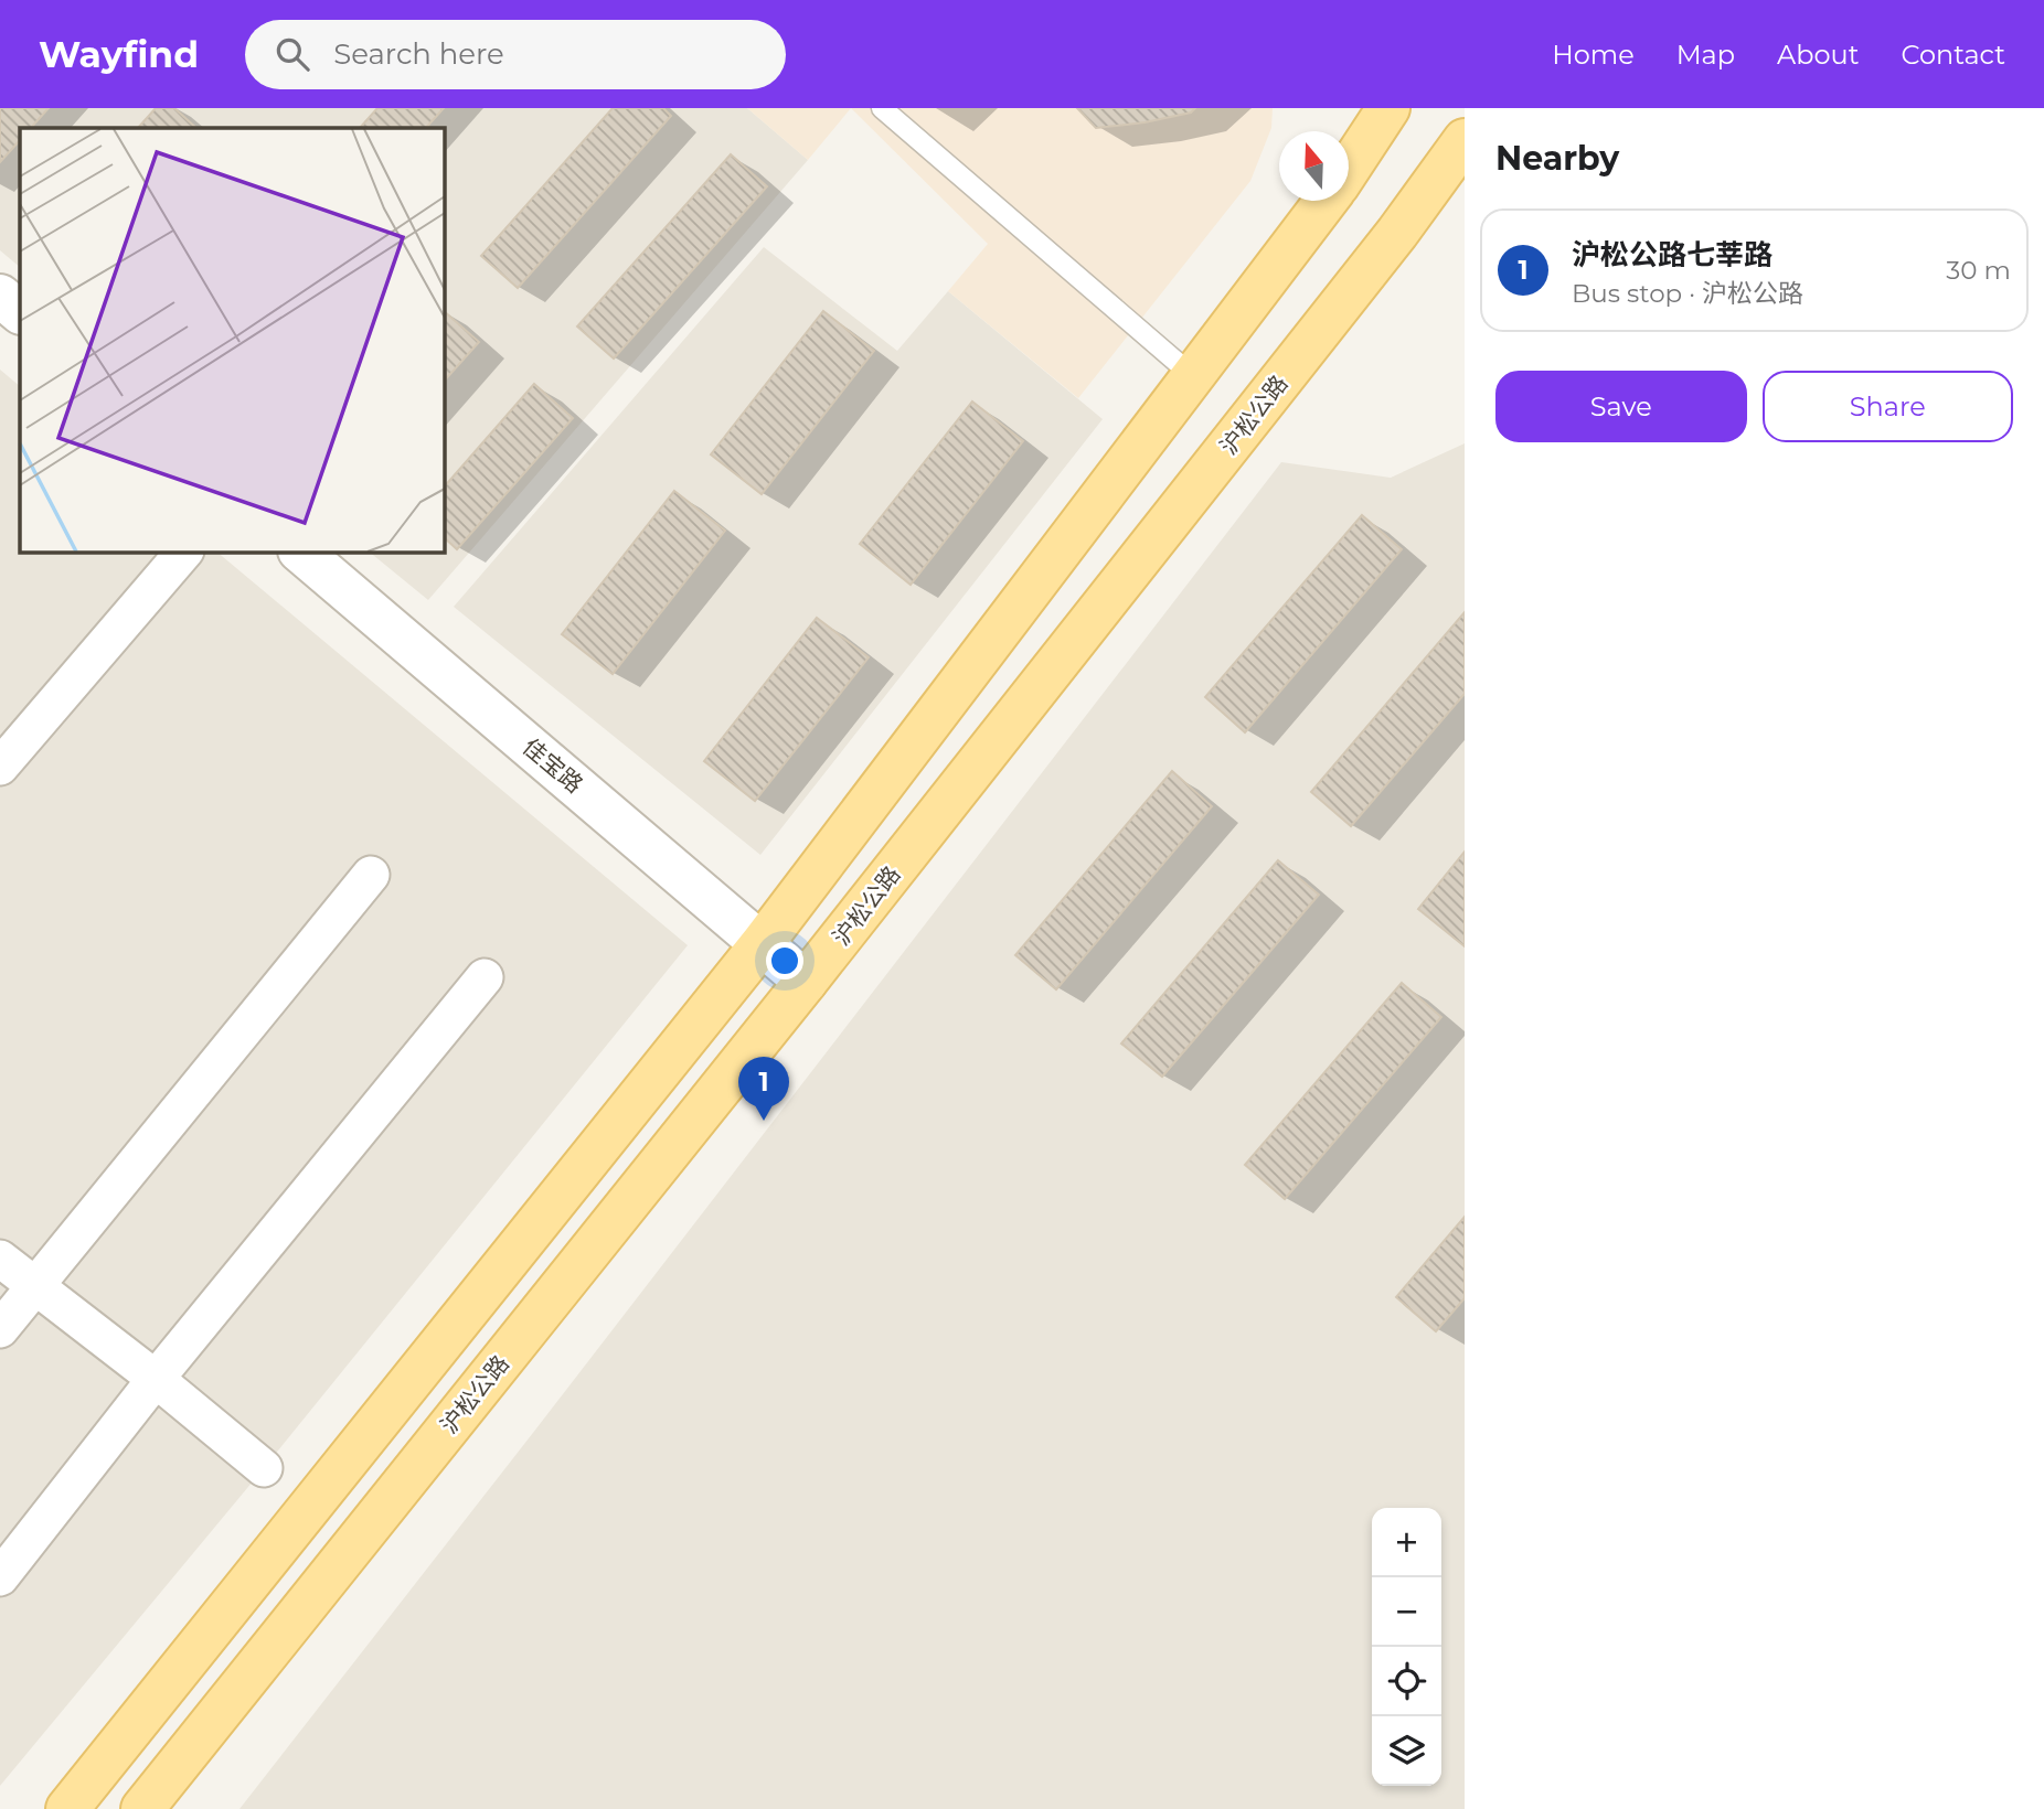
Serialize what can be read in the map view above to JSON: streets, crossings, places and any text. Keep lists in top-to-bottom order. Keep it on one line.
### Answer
{"streets":{"main road":["沪松公路"],"street":["佳宝路"]},"crossings":[["沪松公路","佳宝路"]],"north":"top","page":{"header":"Wayfind","search":"Search here","nav":["Home","Map","About","Contact"],"heading":"Nearby","list":[{"mark":"1","name":"沪松公路七莘路","note":"Bus stop · 沪松公路","value":"30 m"}],"buttons":["Save","Share"],"pins":"1","map_buttons":["+","−"]}}
